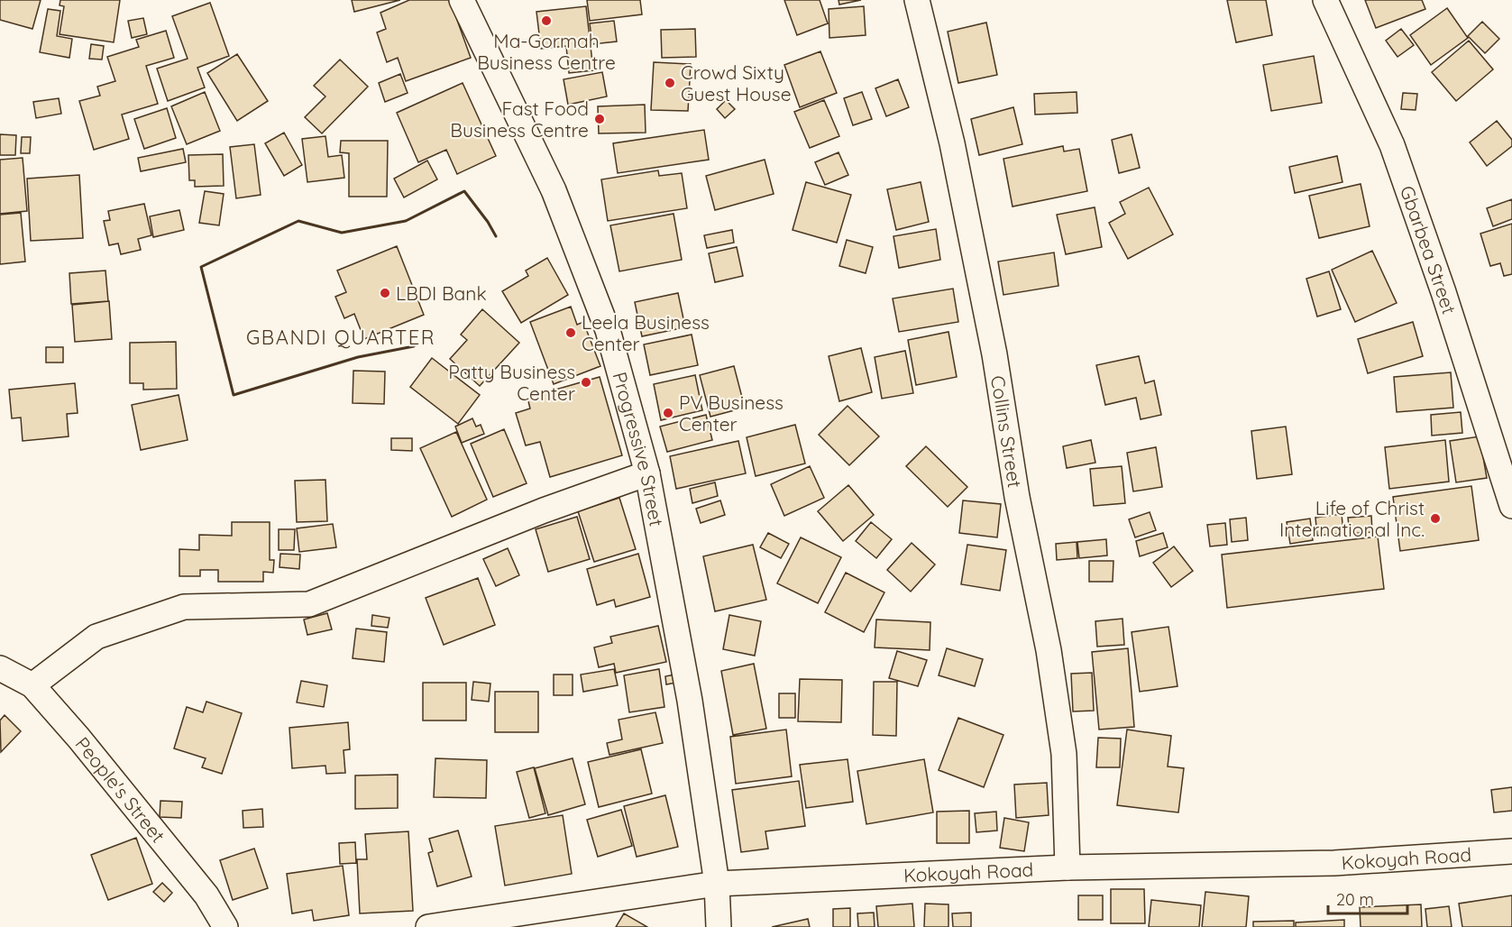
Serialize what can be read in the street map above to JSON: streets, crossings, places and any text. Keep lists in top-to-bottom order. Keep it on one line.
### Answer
{"streets":{"street":["Gbarbea Street","Collins Street","Progressive Street","People's Street","Kokoyah Road"]},"crossings":[["Collins Street","Kokoyah Road"],["Progressive Street","Kokoyah Road"]],"districts":["GBANDI QUARTER"],"places":["Ma-Gormah Business Centre","Crowd Sixty Guest House","Fast Food Business Centre","LBDI Bank","Leela Business Center","Patty Business Center","PV Business Center","Life of Christ International Inc."],"scale_bar":"20 m"}
